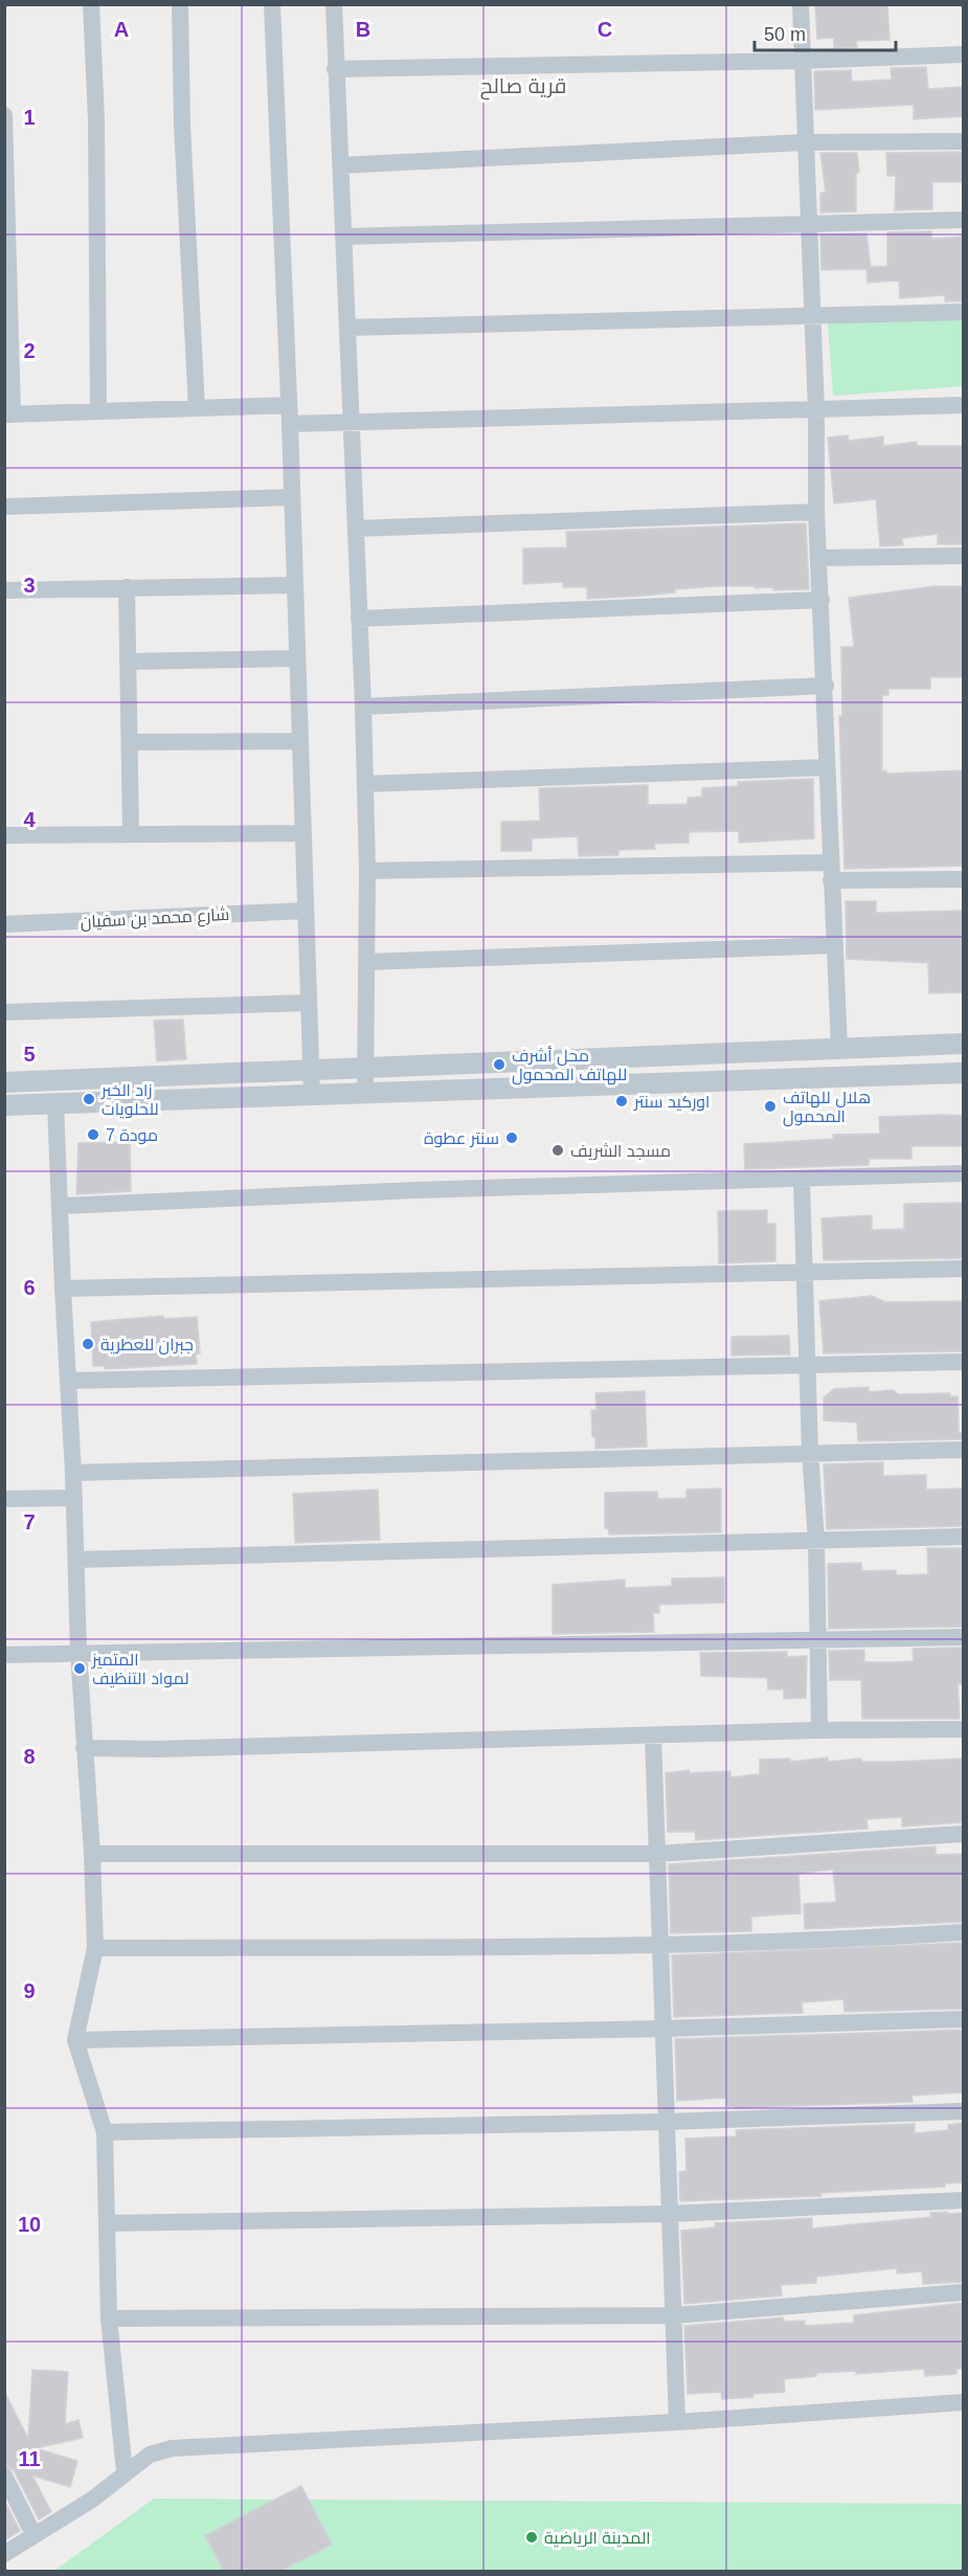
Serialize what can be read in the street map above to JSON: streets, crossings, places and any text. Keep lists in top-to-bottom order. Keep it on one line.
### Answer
{"streets":{"street":["شارع محمد بن سفيان"]},"districts":["قرية صالح"],"places":["محل أشرف للهاتف المحمول","زاد الخير للحلويات","اوركيد سنتر","هلال للهاتف المحمول","مودة 7","سنتر عطوة","مسجد الشريف","جبران للعطرية","المتميز لمواد التنظيف","المدينة الرياضية"],"scale_bar":"50 m","grid":{"columns":["A","B","C"],"rows":["1","2","3","4","5","6","7","8","9","10","11"]}}
